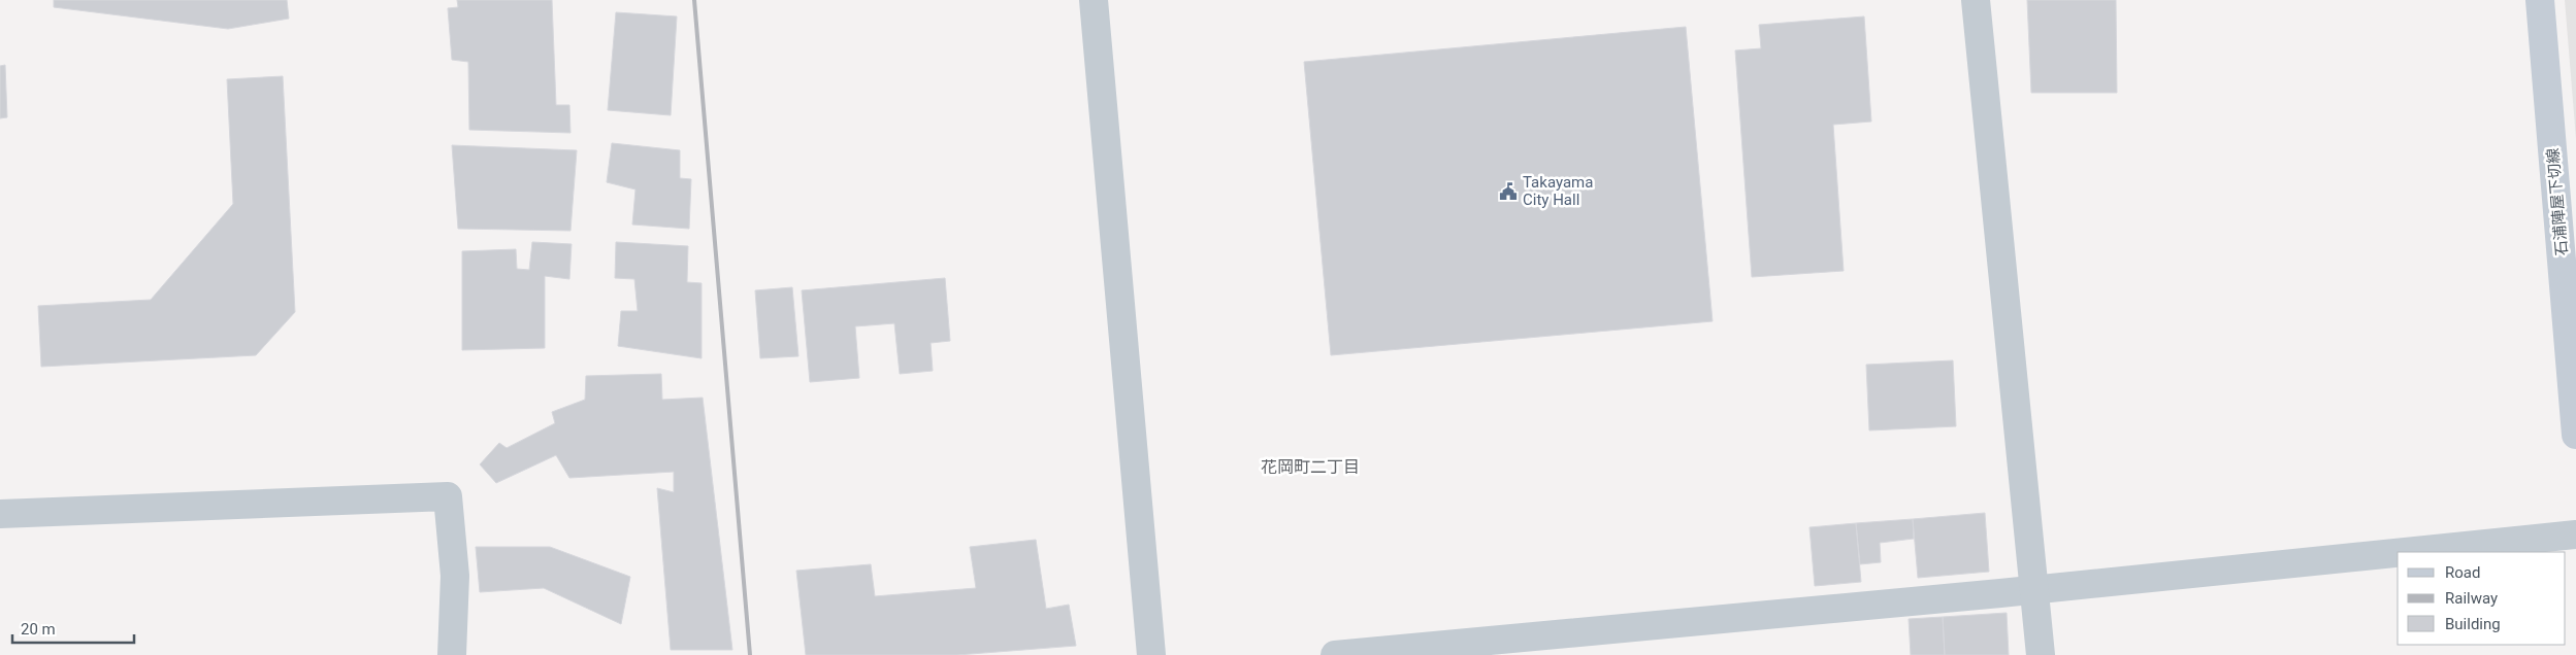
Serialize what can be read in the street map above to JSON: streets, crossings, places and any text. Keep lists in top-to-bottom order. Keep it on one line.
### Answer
{"streets":{"main road":["石浦陣屋下切線"]},"districts":["花岡町二丁目"],"places":{"public building":["Takayama City Hall"]},"legend":["Road","Railway","Building"],"scale_bar":"20 m"}
